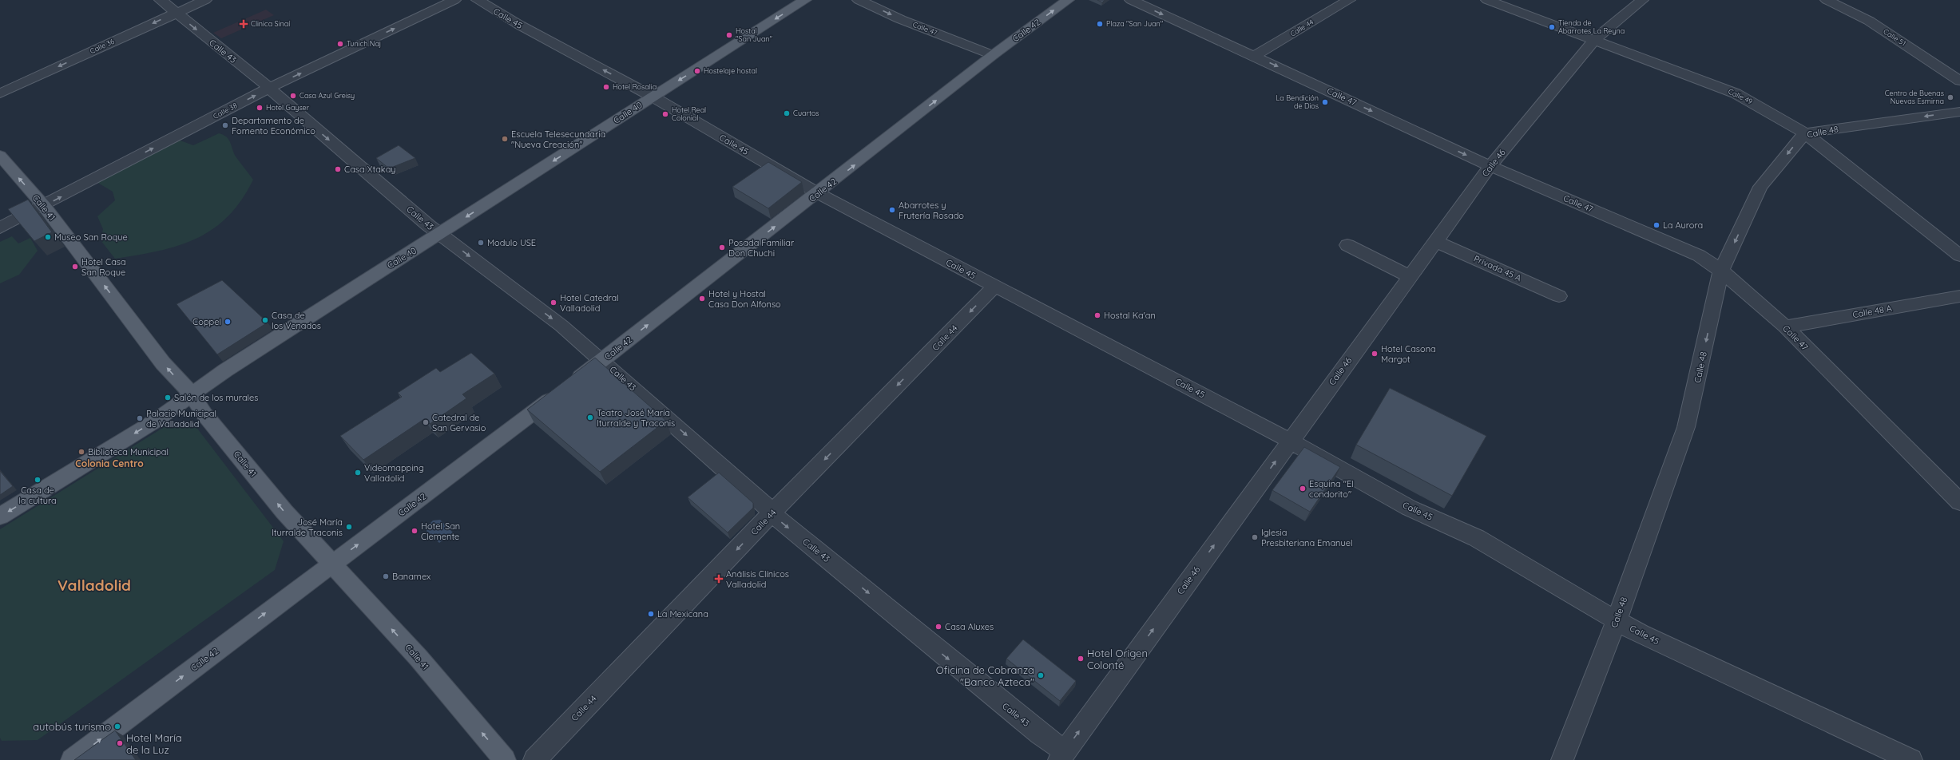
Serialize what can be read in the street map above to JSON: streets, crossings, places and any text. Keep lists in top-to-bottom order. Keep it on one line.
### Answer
{"streets":{"main road":["Calle 42","Calle 40","Calle 41"],"street":["Calle 45","Calle 44","Calle 47","Calle 51","Calle 36","Calle 43","Calle 49","Calle 38","Calle 48","Calle 46","Privada 45 A","Calle 48 A"]},"crossings":[["Calle 45","Calle 44"],["Calle 45","Calle 42"],["Calle 45","Calle 40"],["Calle 45","Calle 48"],["Calle 45","Calle 46"],["Calle 44","Calle 47"],["Calle 44","Calle 43"],["Calle 47","Calle 42"],["Calle 47","Calle 48"],["Calle 47","Calle 46"],["Calle 47","Calle 48 A"],["Calle 42","Calle 43"],["Calle 42","Calle 41"],["Calle 36","Calle 43"],["Calle 43","Calle 38"],["Calle 43","Calle 40"],["Calle 43","Calle 46"],["Calle 49","Calle 48"],["Calle 49","Calle 46"],["Calle 38","Calle 41"],["Calle 40","Calle 41"],["Calle 46","Privada 45 A"]],"one_way":["Calle 44","Calle 47","Calle 42","Calle 36","Calle 43","Calle 38","Calle 40","Calle 48","Calle 46","Calle 41"],"districts":["Colonia Centro","Valladolid"],"places":{"health":["Clinica Sinaí","Análisis Clínicos Valladolid"],"other":["Plaza \"San Juan\"","Tienda de Abarrotes La Reyna","Hostal \"San Juan\"","Tunich Naj","Hostelaje hostal","Hotel Rosalia","Casa Azul Greisy","Centro de Buenas Nuevas Esmirna","La Bendición de Dios","Hotel Gayser","Cuartos","Hotel Real Colonial","Departamento de Fomento Económico","Escuela Telesecundaria \"Nueva Creación\"","Casa Xtakay","Abarrotes y Frutería Rosado","La Aurora","Museo San Roque","Modulo USE","Posada Familiar Don Chuchi","Hotel Casa San Roque","Hotel y Hostal Casa Don Alfonso","Hotel Catedral Valladolid","Hostal Ka'an","Casa de los Venados","Coppel","Hotel Casona Margot","Salón de los murales","Teatro José María Iturralde y Traconis","Palacio Municipal de Valladolid","Catedral de San Gervasio","Biblioteca Municipal","Videomapping Valladolid","Casa de la cultura","Esquina \"El condorito\"","José María Iturralde Traconis","Hotel San Clemente","Iglesia Presbiteriana Emanuel","Banamex","La Mexicana","Casa Aluxes","Hotel Origen Colonté","Oficina de Cobranza \"Banco Azteca\"","autobús turismo","Hotel María de la Luz"]}}
